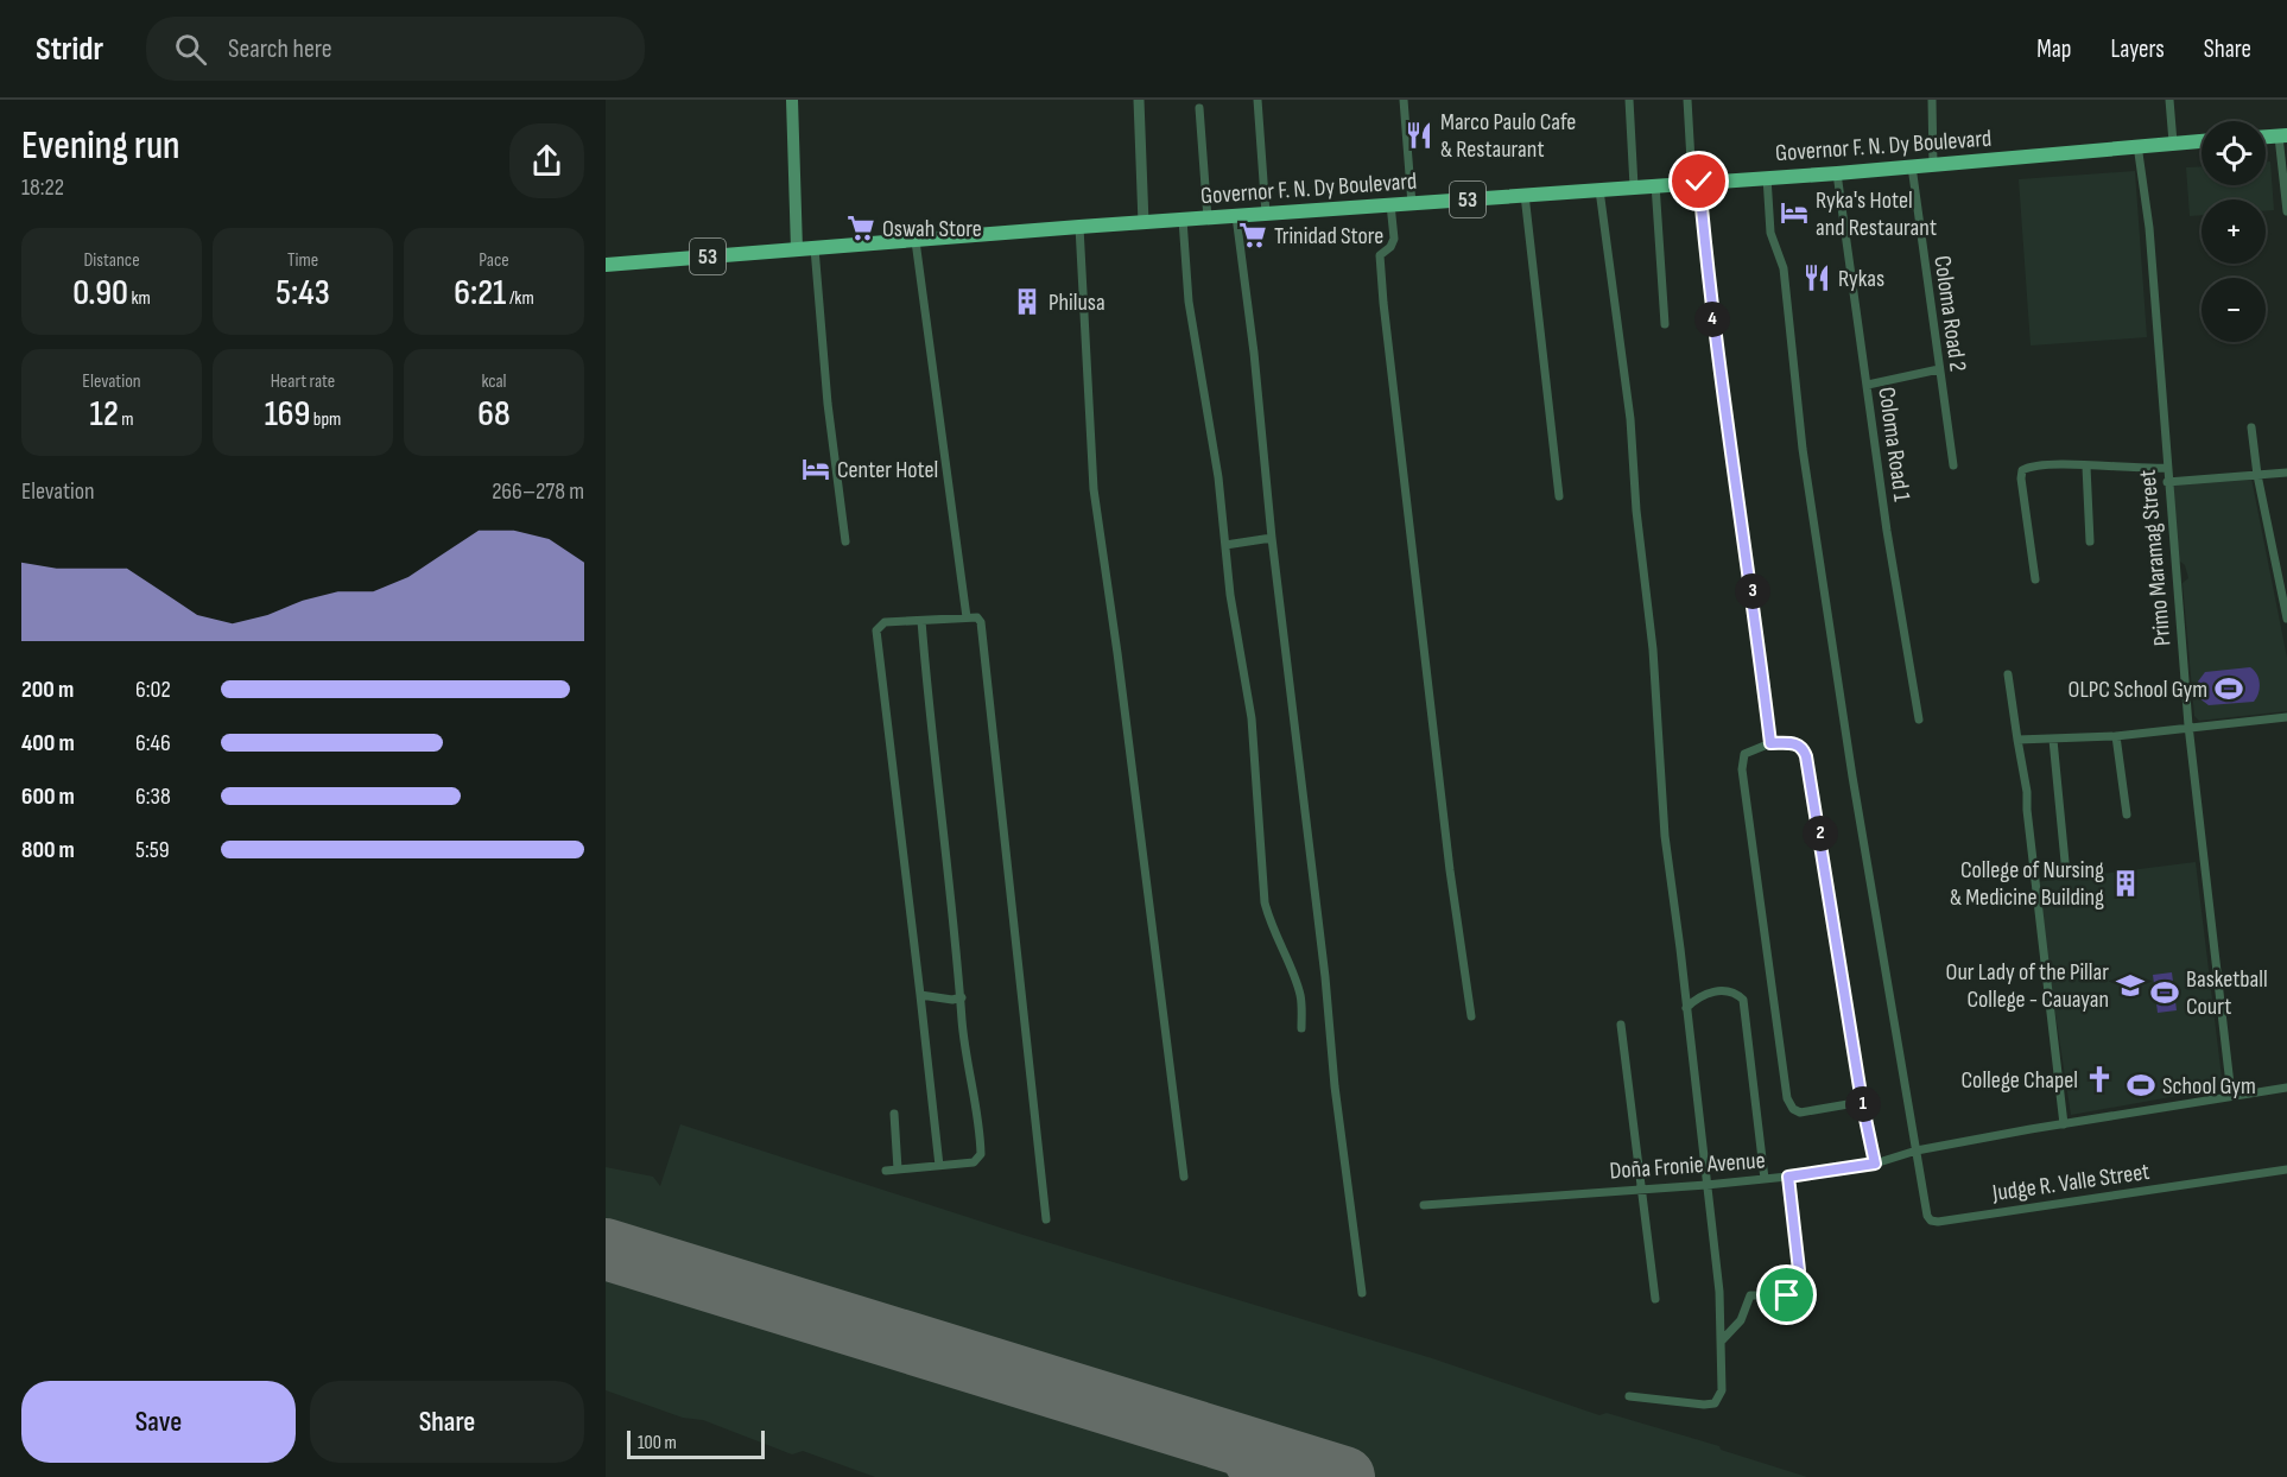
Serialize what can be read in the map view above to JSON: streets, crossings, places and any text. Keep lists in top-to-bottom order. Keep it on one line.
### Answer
{"streets":{"highway":["Governor F. N. Dy Boulevard","53"],"street":["Coloma Road 2","Coloma Road 1","Primo Maramag Street","Doña Fronie Avenue","Judge R. Valle Street"]},"crossings":[["Governor F. N. Dy Boulevard","Coloma Road 2"],["Governor F. N. Dy Boulevard","Coloma Road 1"],["Governor F. N. Dy Boulevard","Primo Maramag Street"],["Primo Maramag Street","Doña Fronie Avenue"],["Doña Fronie Avenue","Judge R. Valle Street"]],"places":{"restaurant":["Marco Paulo Cafe & Restaurant","Rykas"],"hotel":["Ryka's Hotel and Restaurant","Center Hotel"],"supermarket":["Oswah Store","Trinidad Store"],"building":["Philusa","College of Nursing & Medicine Building"],"sports":["OLPC School Gym","Basketball Court","School Gym"],"school or university":["Our Lady of the Pillar College - Cauayan"],"church":["College Chapel"]},"scale_bar":"100 m","page":{"header":"Stridr","search":"Search here","nav":["Map","Layers","Share"],"heading":["Evening run","18:22"],"map_buttons":["+","−"],"stats":[["Distance","0.90 km"],["Time","5:43"],["Pace","6:21 /km"],["Elevation","12 m"],["Heart rate","169 bpm"],["kcal","68"]],"pins":["4","3","2","1"],"chart":["Elevation","266–278 m"],"list":[{"name":"200 m","note":"6:02"},{"name":"400 m","note":"6:46"},{"name":"600 m","note":"6:38"},{"name":"800 m","note":"5:59"}],"buttons":["Save","Share"],"scale":"100 m"}}
